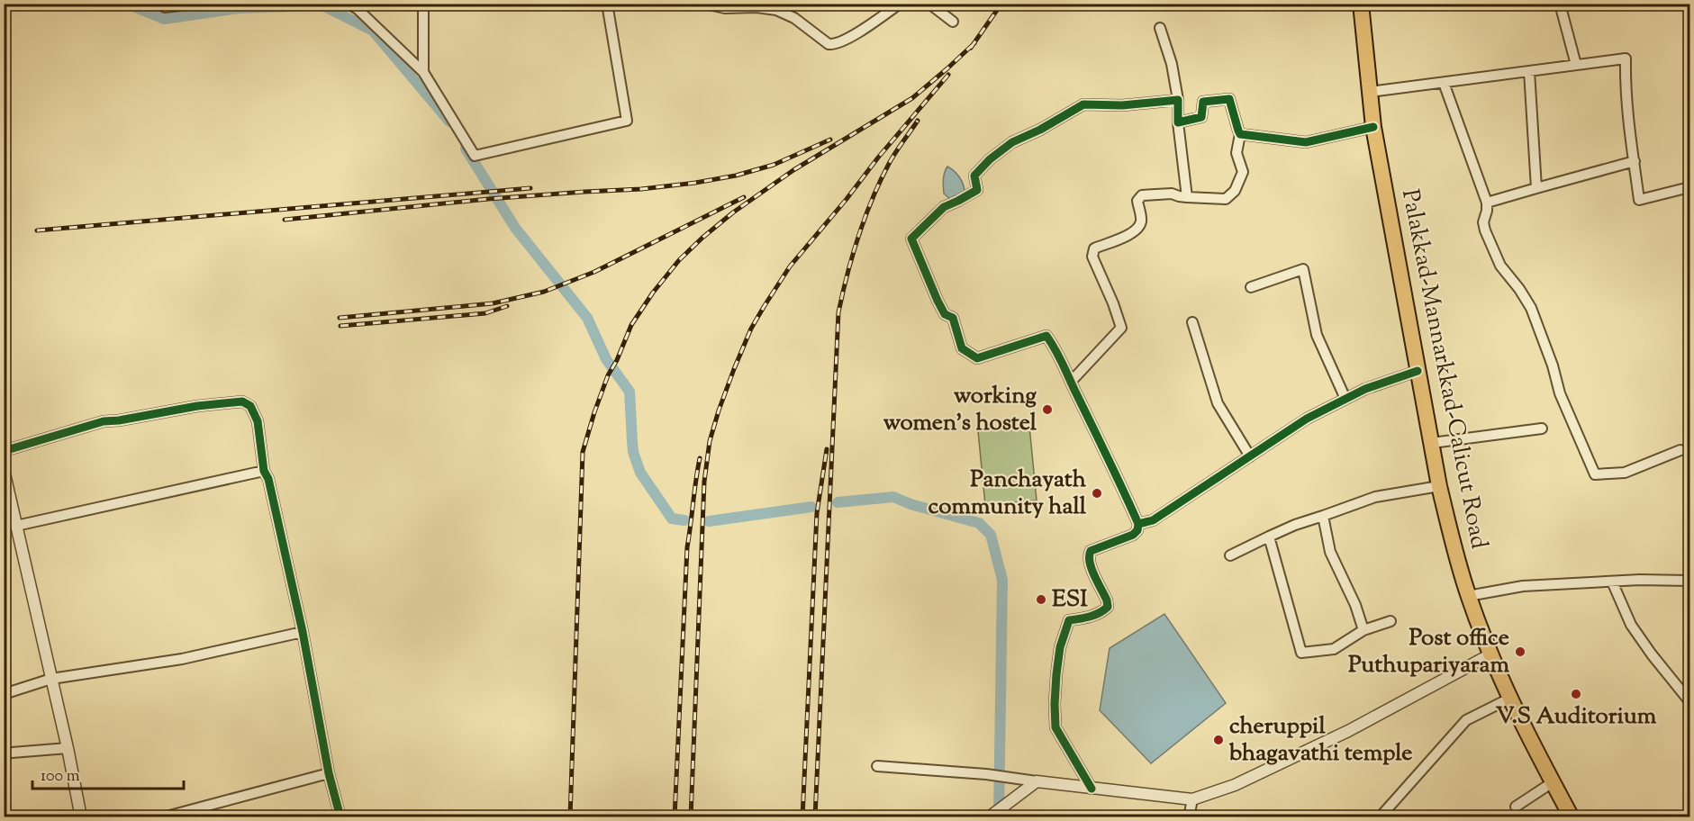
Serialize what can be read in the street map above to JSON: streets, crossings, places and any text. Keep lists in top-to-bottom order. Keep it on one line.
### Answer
{"streets":{"highway":["Palakkad-Mannarkkad-Calicut Road"]},"places":["working women's hostel","Panchayath community hall","ESI","Post office Puthupariyaram","V.S Auditorium","cheruppil bhagavathi temple"],"scale_bar":"100 m"}
